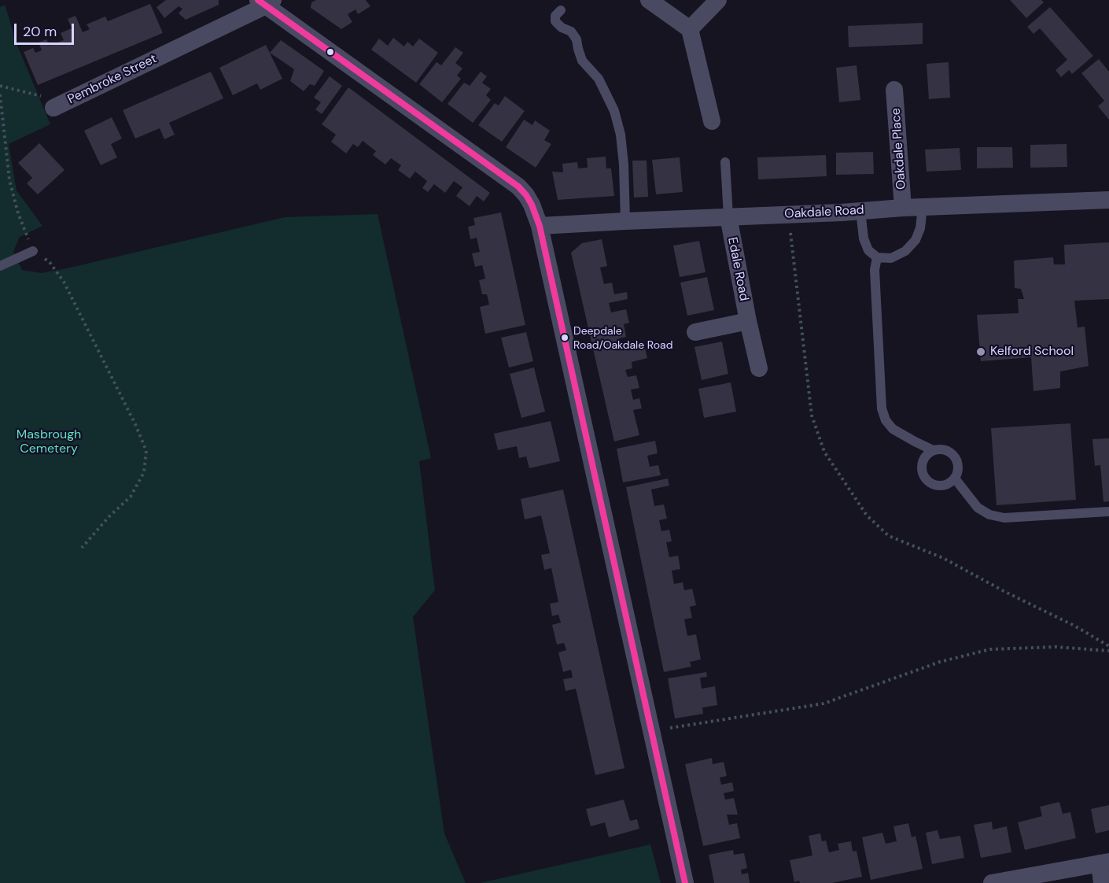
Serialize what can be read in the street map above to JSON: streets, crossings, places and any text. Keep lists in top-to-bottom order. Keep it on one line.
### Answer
{"streets":{"street":["Pembroke Street","Oakdale Place","Oakdale Road","Edale Road"]},"crossings":[["Oakdale Place","Oakdale Road"],["Oakdale Road","Edale Road"]],"parks":["Masbrough Cemetery"],"places":["Deepdale Road/Oakdale Road","Kelford School"],"scale_bar":"20 m"}
